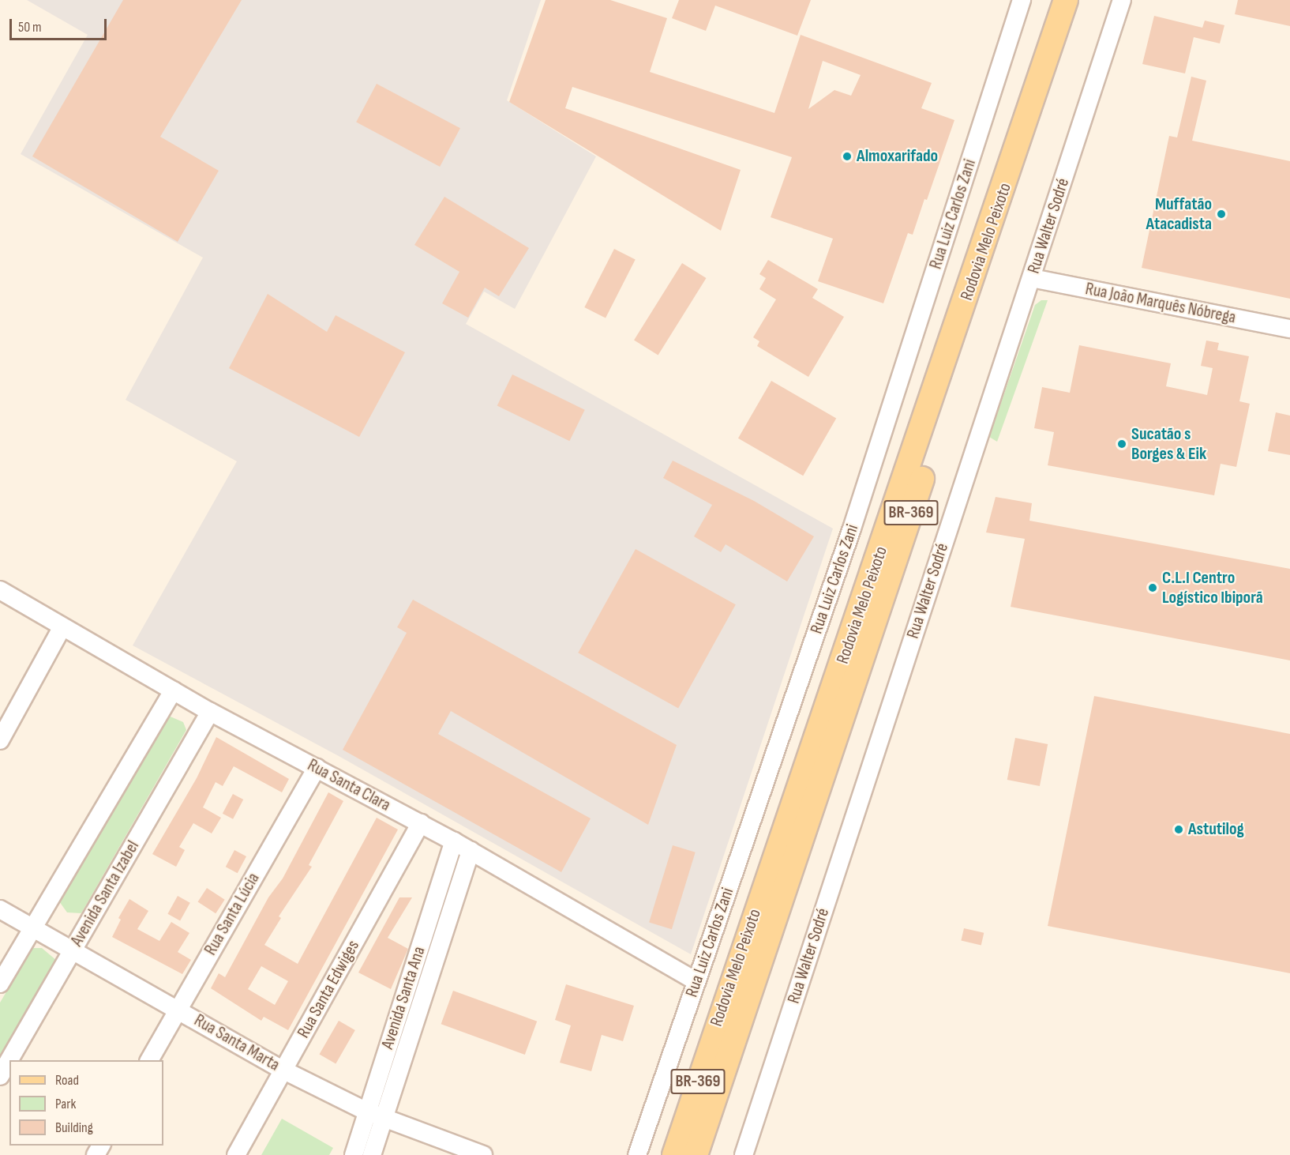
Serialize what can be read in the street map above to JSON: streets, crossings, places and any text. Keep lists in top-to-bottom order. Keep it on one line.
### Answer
{"streets":{"main road":["Rodovia Melo Peixoto","BR-369"],"street":["Rua Luiz Carlos Zani","Rua Walter Sodré","Rua João Marquês Nóbrega","Rua Santa Clara","Avenida Santa Izabel","Rua Santa Lúcia","Rua Santa Edwiges","Avenida Santa Ana","Rua Santa Marta"]},"crossings":[["Rua Luiz Carlos Zani","Rua Santa Clara"],["Rua Walter Sodré","Rua João Marquês Nóbrega"],["Rua Santa Clara","Avenida Santa Izabel"],["Rua Santa Clara","Rua Santa Lúcia"],["Rua Santa Clara","Rua Santa Edwiges"],["Rua Santa Clara","Avenida Santa Ana"],["Avenida Santa Izabel","Rua Santa Marta"],["Rua Santa Lúcia","Rua Santa Marta"],["Rua Santa Edwiges","Rua Santa Marta"],["Avenida Santa Ana","Rua Santa Marta"]],"places":["Almoxarifado","Muffatão Atacadista","Sucatão s Borges & Eik","C.L.I Centro Logístico Ibiporã","Astutilog"],"legend":["Road","Park","Building"],"scale_bar":"50 m"}
